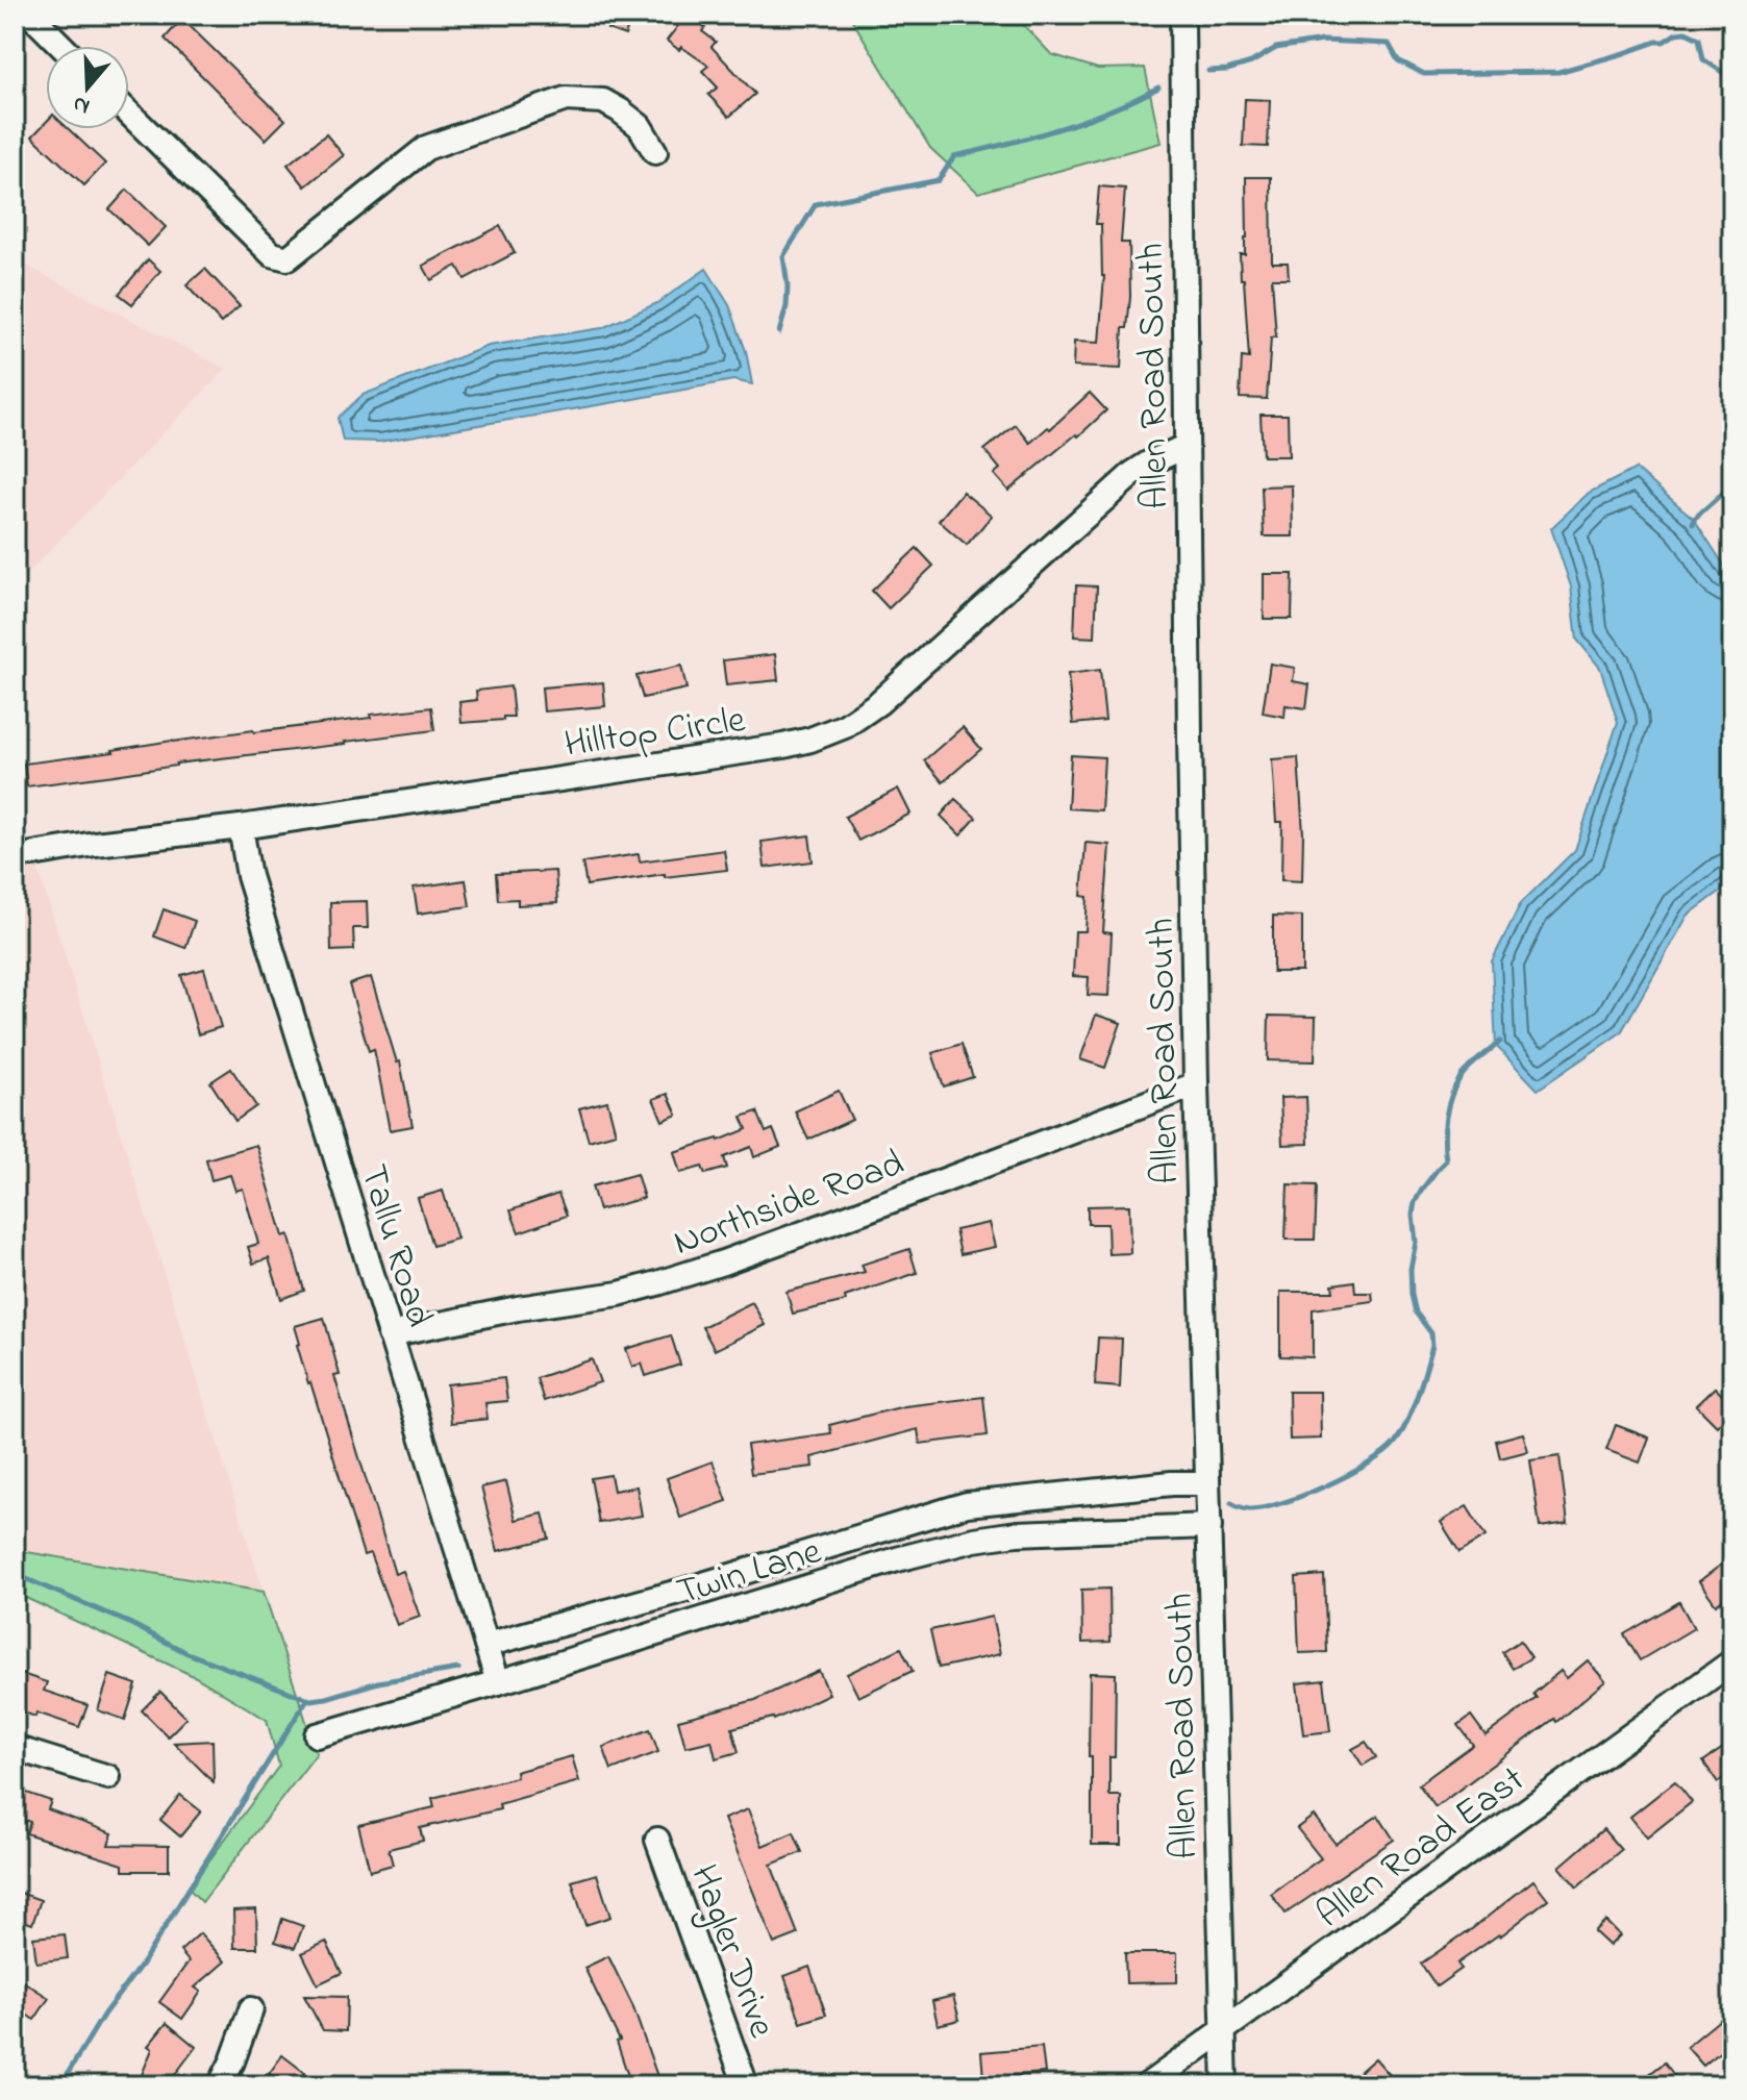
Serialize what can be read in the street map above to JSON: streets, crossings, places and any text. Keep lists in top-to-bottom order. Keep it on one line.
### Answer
{"streets":{"street":["Allen Road South","Hilltop Circle","Northside Road","Tallu Road","Twin Lane","Allen Road East","Hagler Drive"]},"crossings":[["Allen Road South","Hilltop Circle"],["Allen Road South","Northside Road"],["Allen Road South","Twin Lane"],["Allen Road South","Allen Road East"],["Hilltop Circle","Tallu Road"],["Northside Road","Tallu Road"],["Tallu Road","Twin Lane"]],"north":"bottom"}
